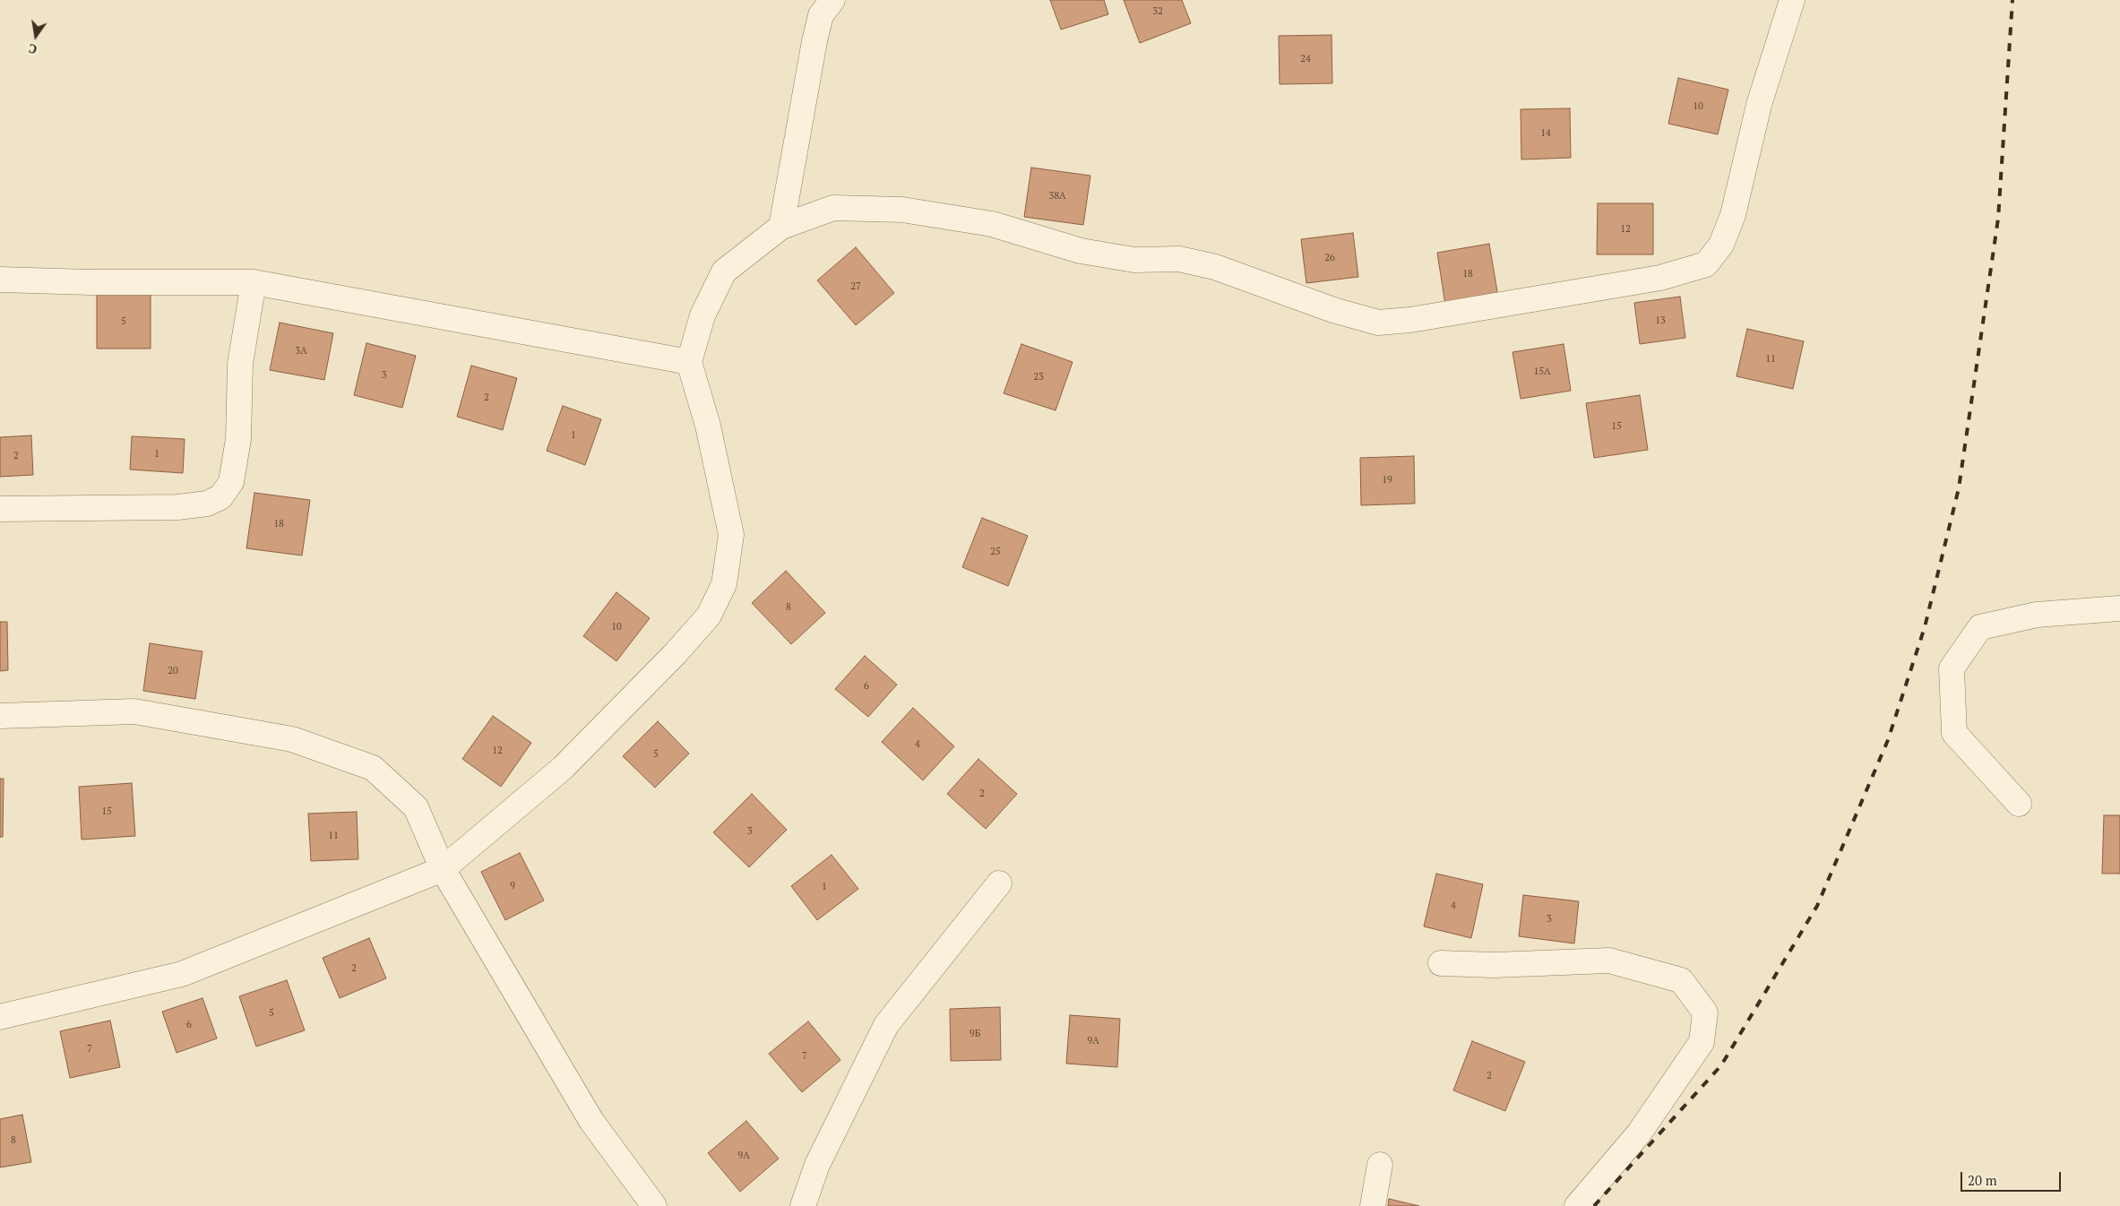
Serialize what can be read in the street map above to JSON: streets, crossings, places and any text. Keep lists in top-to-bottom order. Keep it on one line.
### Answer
{"house_numbers":["32","24","10","14","38А","12","26","18","27","13","5","3А","11","15А","3","23","2","15","1","1","2","19","18","25","8","10","20","6","4","12","5","2","15","3","11","9","1","4","3","2","5","6","9Б","9А","7","7","2","8","9А"],"scale_bar":"20 m","north":"bottom"}
